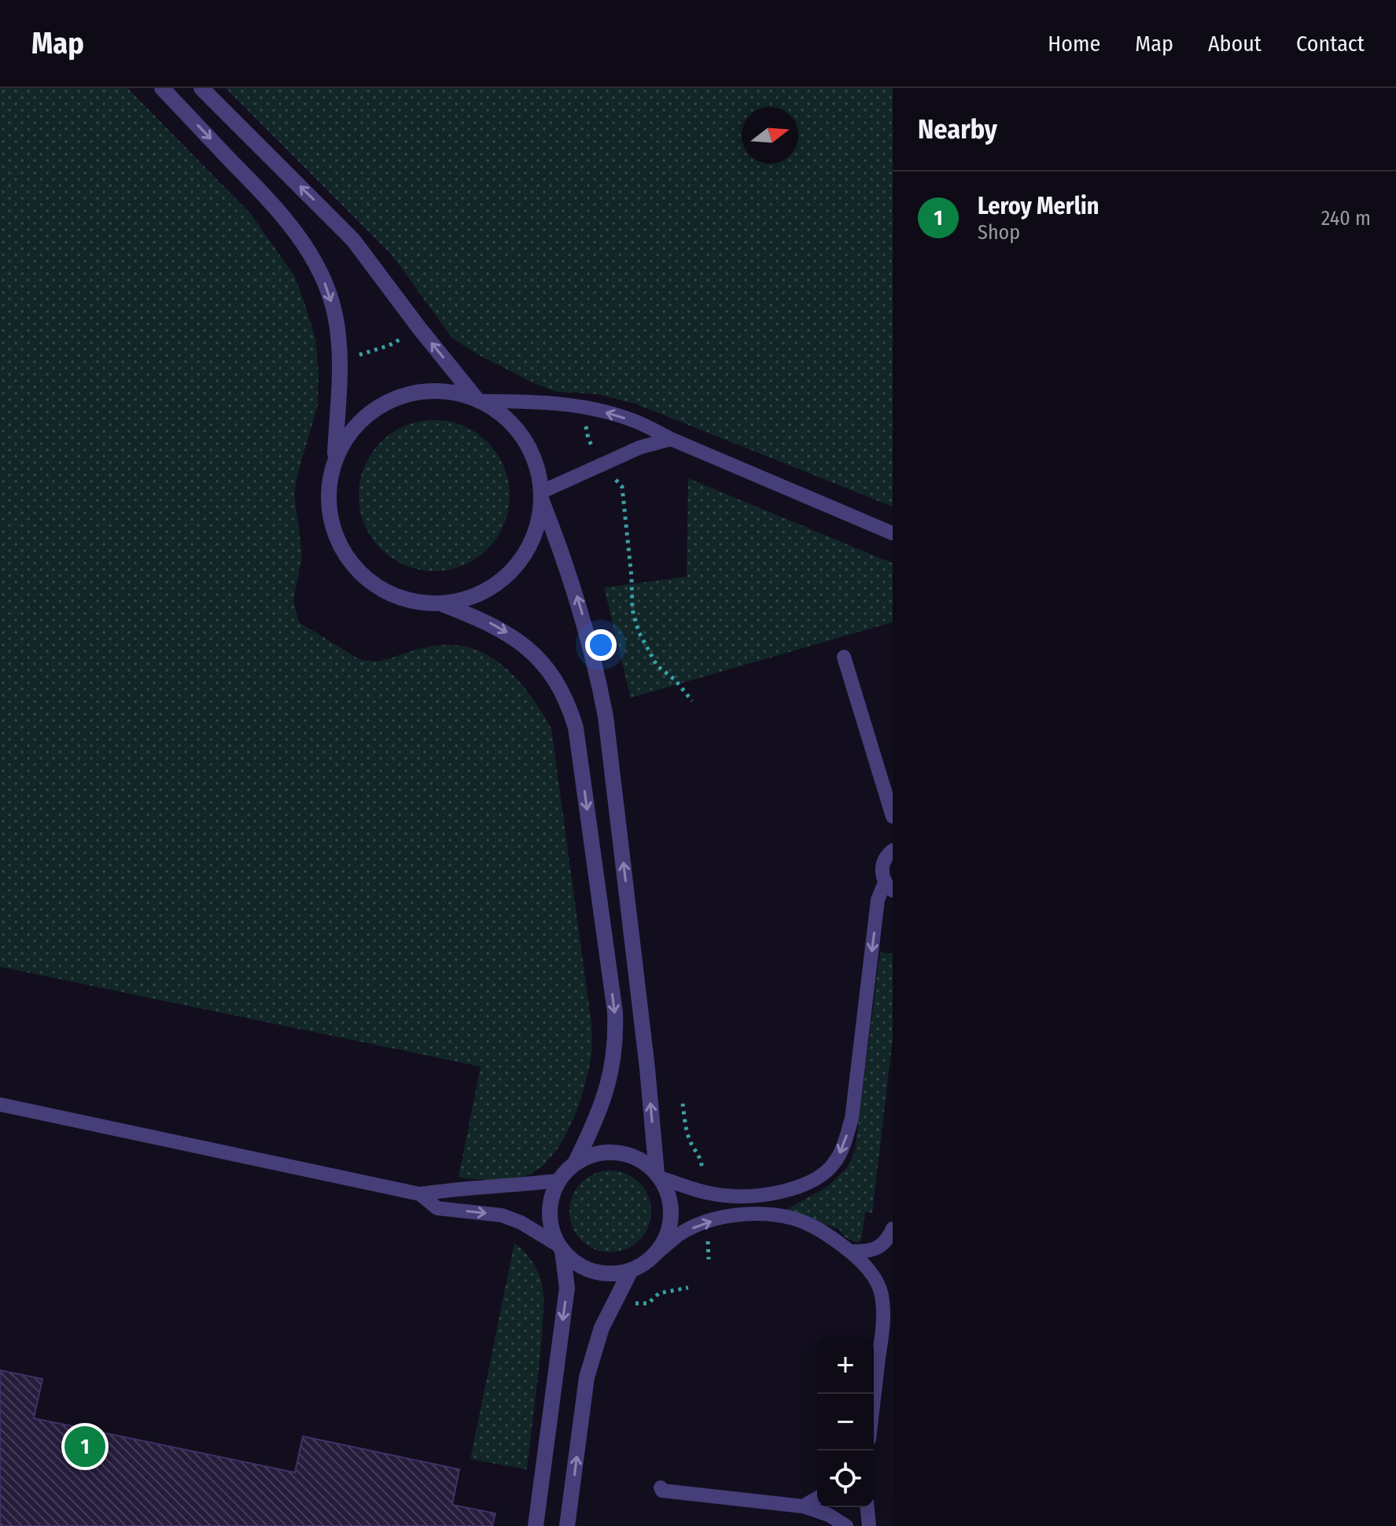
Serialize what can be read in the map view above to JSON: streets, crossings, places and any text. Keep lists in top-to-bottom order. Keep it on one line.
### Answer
{"north":"right","page":{"header":"Map","nav":["Home","Map","About","Contact"],"heading":"Nearby","list":[{"mark":"1","name":"Leroy Merlin","note":"Shop","value":"240 m"}],"map_buttons":["+","−"],"pins":"1"}}
